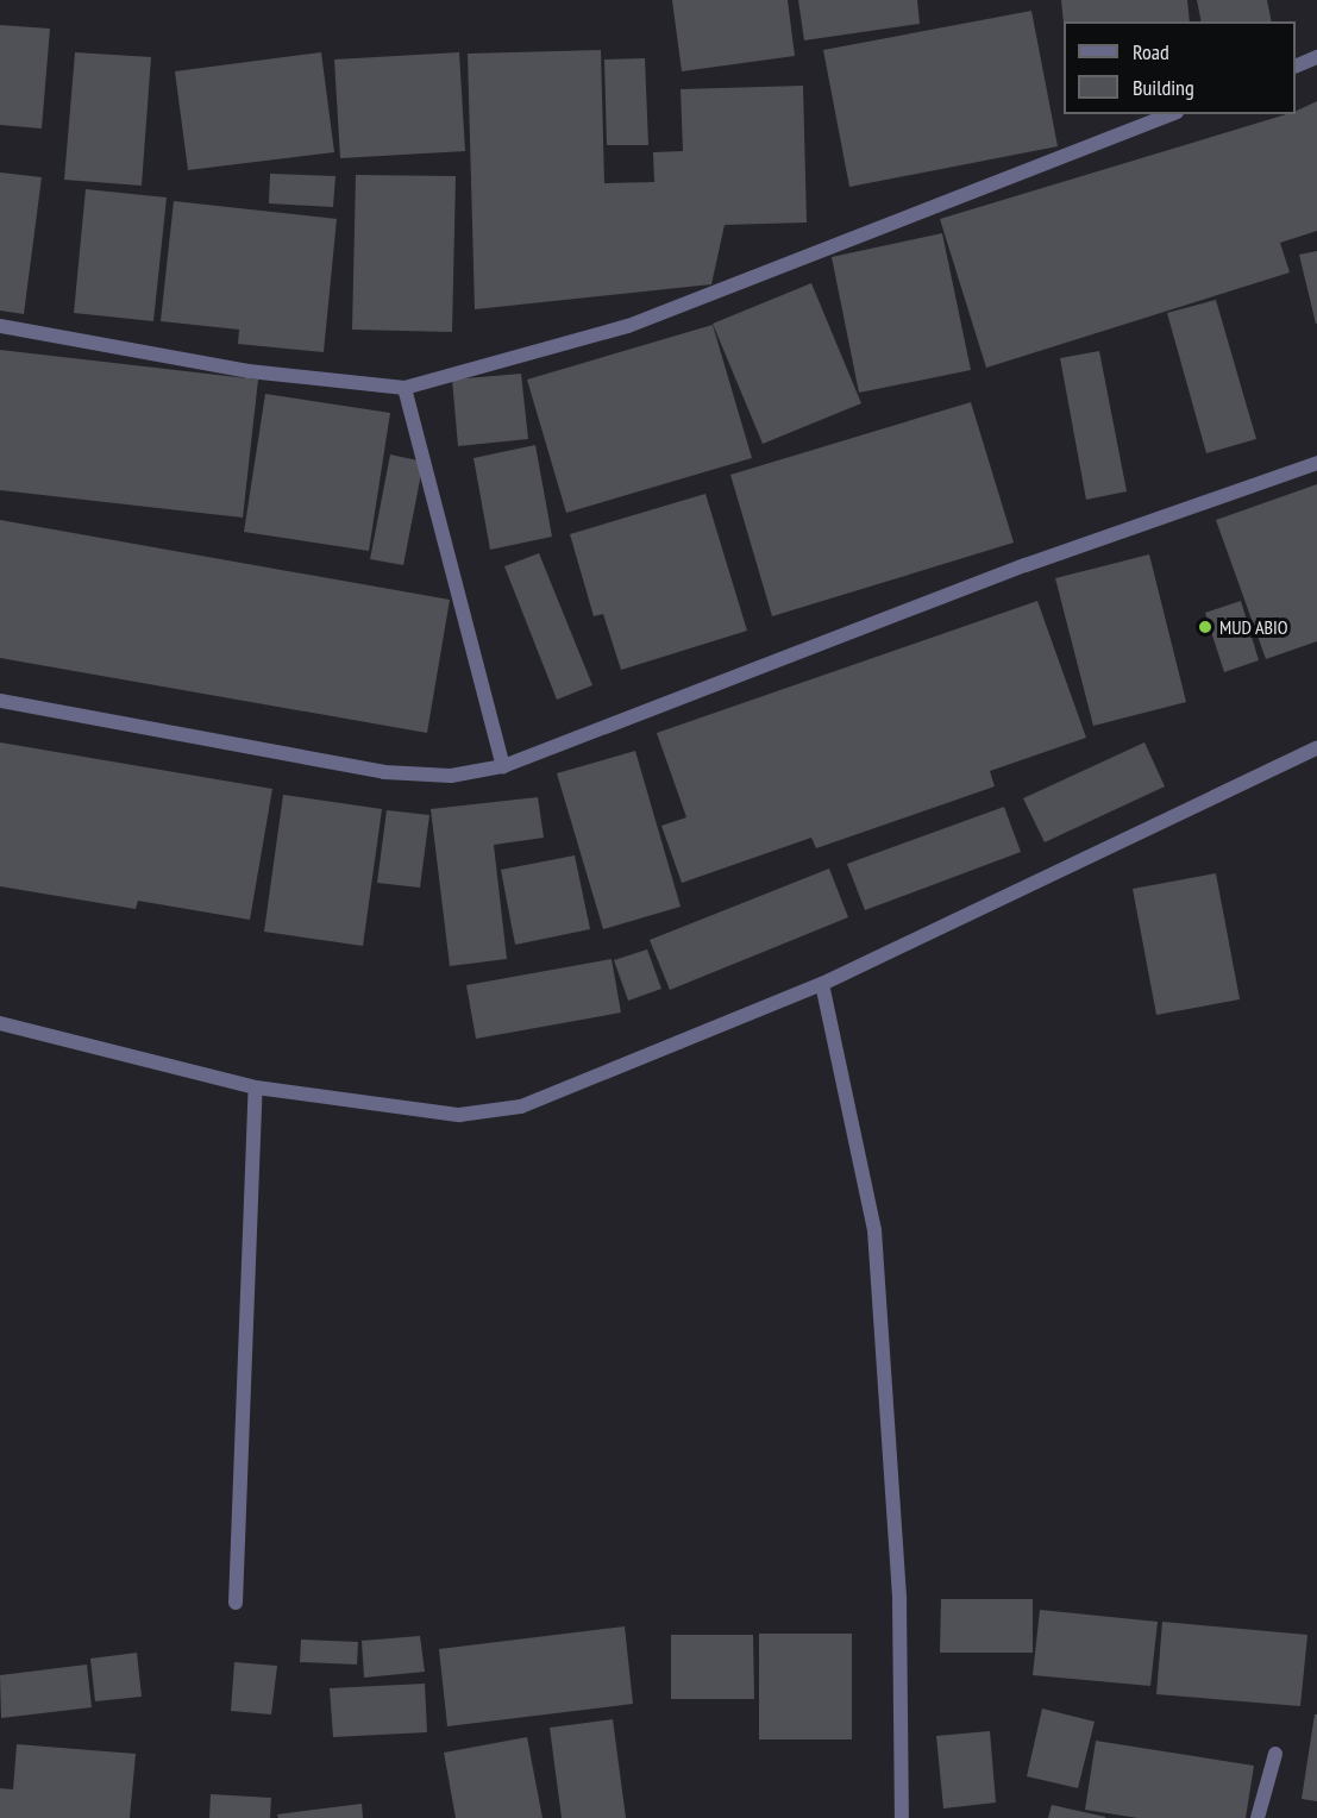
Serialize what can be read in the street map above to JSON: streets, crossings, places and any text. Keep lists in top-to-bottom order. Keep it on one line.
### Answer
{"places":["MUD ABIO"],"legend":["Road","Building"]}
